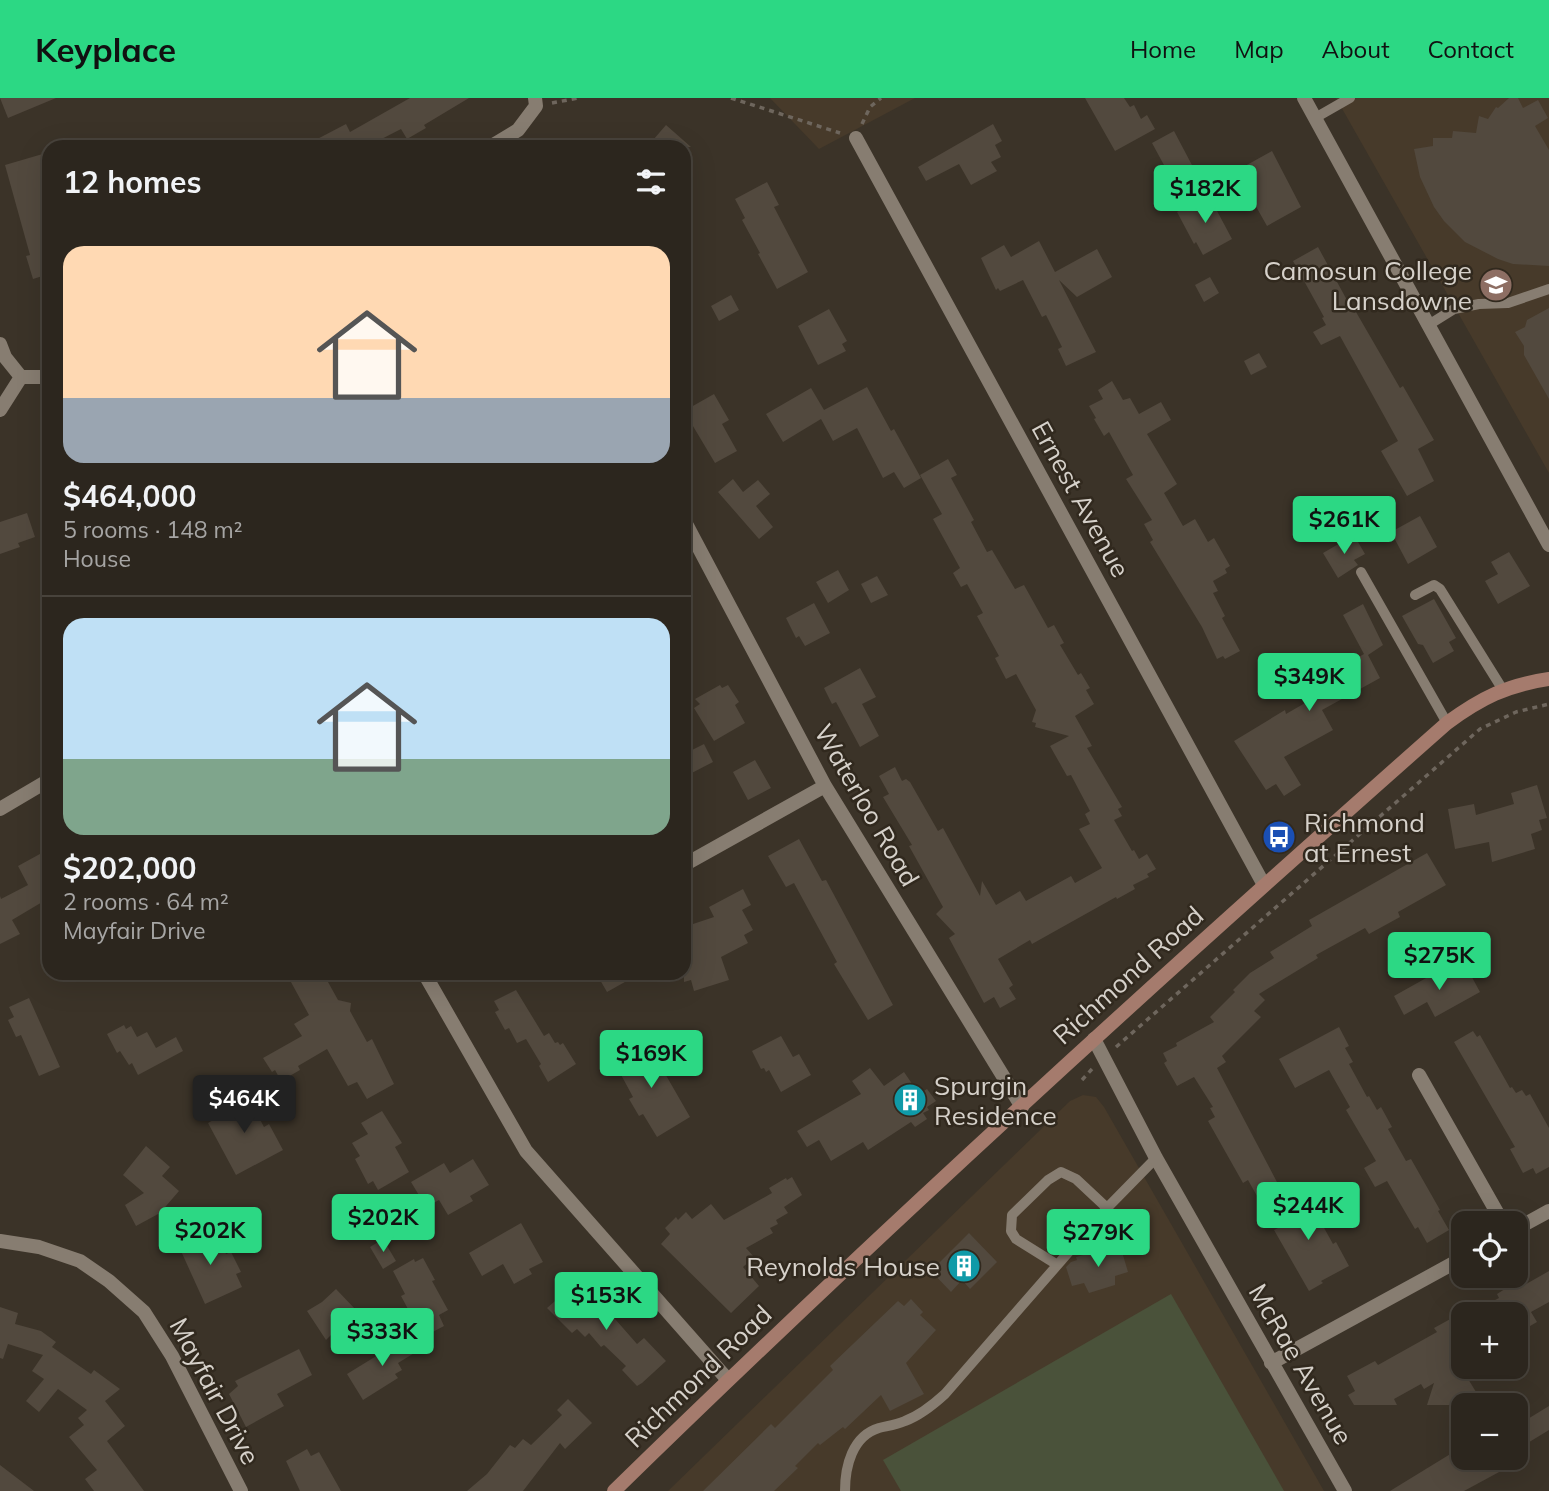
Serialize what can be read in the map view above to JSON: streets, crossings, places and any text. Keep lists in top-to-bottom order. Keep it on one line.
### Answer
{"streets":{"main road":["Richmond Road"],"street":["Ernest Avenue","Waterloo Road","McRae Avenue","Mayfair Drive"]},"crossings":[["Ernest Avenue","Richmond Road"],["Waterloo Road","Richmond Road"],["Richmond Road","McRae Avenue"]],"places":{"school or university":["Camosun College Lansdowne"],"bus stop":["Richmond at Ernest"],"building":["Spurgin Residence","Reynolds House"]},"page":{"header":"Keyplace","nav":["Home","Map","About","Contact"],"heading":"12 homes","price":["$182K","$261K","$349K","$275K","$169K","$464K","$244K","$202K","$202K","$279K","$153K","$333K"],"list":[{"name":"$464,000","note":"5 rooms · 148 m² · House"},{"name":"$202,000","note":"2 rooms · 64 m² · Mayfair Drive"}],"map_buttons":["+","−"]}}
